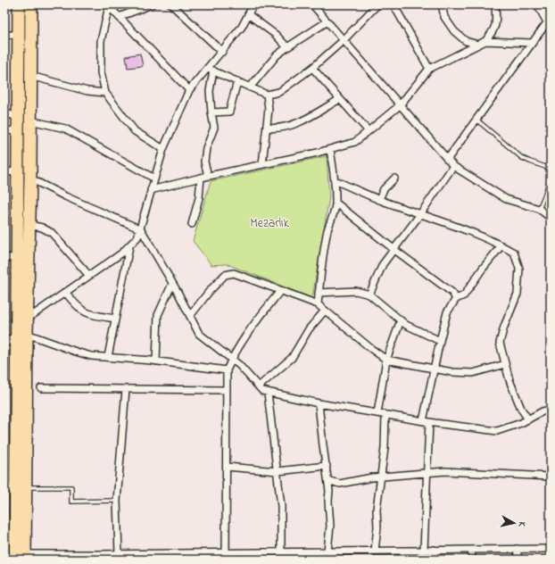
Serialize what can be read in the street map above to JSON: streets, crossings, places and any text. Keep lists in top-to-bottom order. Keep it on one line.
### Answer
{"parks":["Mezarlık"],"north":"right"}
